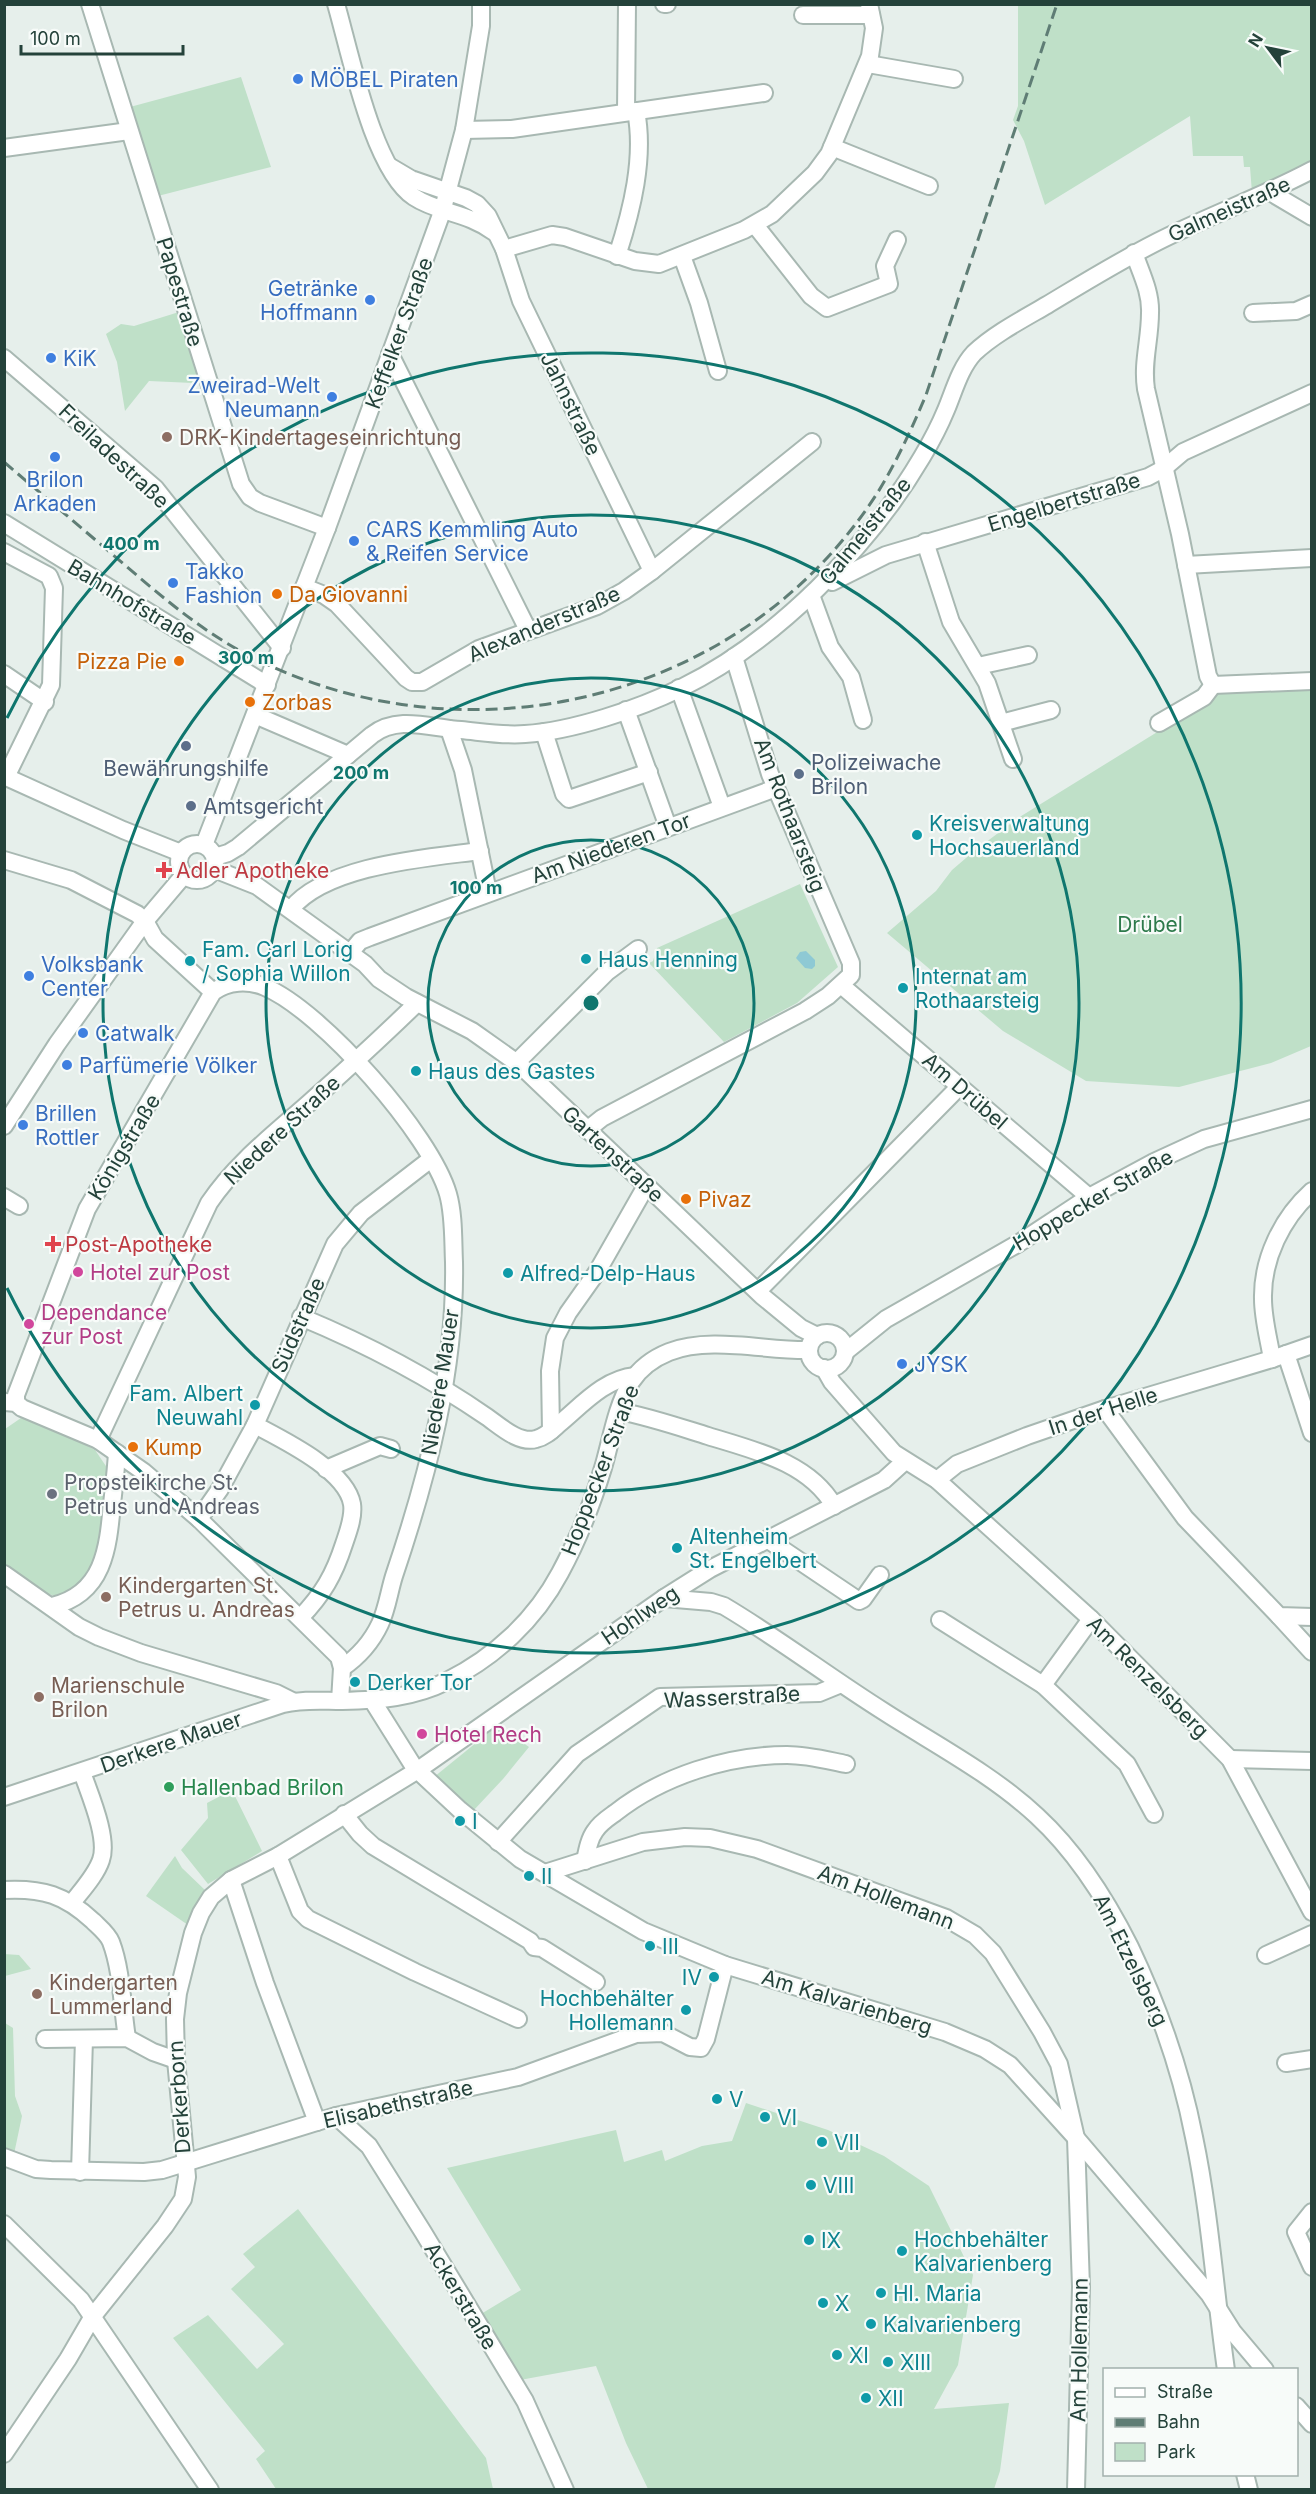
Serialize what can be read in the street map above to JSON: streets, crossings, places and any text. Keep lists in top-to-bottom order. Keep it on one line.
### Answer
{"streets":{"street":["Galmeistraße","Papestraße","Keffelker Straße","Jahnstraße","Freiladestraße","Engelbertstraße","Bahnhofstraße","Alexanderstraße","Am Rothaarsteig","Am Niederen Tor","Am Drübel","Niedere Straße","Königstraße","Gartenstraße","Hoppecker Straße","Südstraße","Niedere Mauer","In der Helle","Hohlweg","Am Renzelsberg","Wasserstraße","Derkere Mauer","Am Hollemann","Am Etzelsberg","Am Kalvarienberg","Derkerborn","Elisabethstraße","Ackerstraße"]},"crossings":[["Galmeistraße","Engelbertstraße"],["Galmeistraße","Am Rothaarsteig"],["Galmeistraße","Gartenstraße"],["Papestraße","Keffelker Straße"],["Keffelker Straße","Jahnstraße"],["Keffelker Straße","Freiladestraße"],["Keffelker Straße","Bahnhofstraße"],["Keffelker Straße","Alexanderstraße"],["Jahnstraße","Alexanderstraße"],["Am Rothaarsteig","Am Niederen Tor"],["Am Rothaarsteig","Am Drübel"],["Am Niederen Tor","Gartenstraße"],["Am Drübel","Hoppecker Straße"],["Niedere Straße","Gartenstraße"],["Niedere Straße","Niedere Mauer"],["Königstraße","Niedere Mauer"],["Gartenstraße","Hoppecker Straße"],["Hoppecker Straße","Derkere Mauer"],["Südstraße","Niedere Mauer"],["In der Helle","Am Renzelsberg"],["Hohlweg","Am Etzelsberg"],["Hohlweg","Am Kalvarienberg"],["Hohlweg","Derkerborn"],["Wasserstraße","Am Etzelsberg"],["Wasserstraße","Am Kalvarienberg"],["Derkere Mauer","Am Kalvarienberg"],["Am Hollemann","Am Kalvarienberg"],["Am Etzelsberg","Am Kalvarienberg"],["Am Kalvarienberg","Derkerborn"],["Am Kalvarienberg","Elisabethstraße"],["Derkerborn","Elisabethstraße"],["Elisabethstraße","Ackerstraße"]],"parks":["Drübel"],"places":{"other":["MÖBEL Piraten","Getränke Hoffmann","KiK","Zweirad-Welt Neumann","DRK-Kindertageseinrichtung","Brilon Arkaden","CARS Kemmling Auto & Reifen Service","Takko Fashion","Da Giovanni","Pizza Pie","Zorbas","Bewährungshilfe","Polizeiwache Brilon","Amtsgericht","Kreisverwaltung Hochsauerland","Haus Henning","Fam. Carl Lorig / Sophia Willon","Volksbank Center","Internat am Rothaarsteig","Catwalk","Parfümerie Völker","Haus des Gastes","Brillen Rottler","Pivaz","Hotel zur Post","Alfred-Delp-Haus","Dependance zur Post","JYSK","Fam. Albert Neuwahl","Kump","Propsteikirche St. Petrus und Andreas","Altenheim St. Engelbert","Kindergarten St. Petrus u. Andreas","Derker Tor","Marienschule Brilon","Hotel Rech","Hallenbad Brilon","I","II","III","IV","Kindergarten Lummerland","Hochbehälter Hollemann","V","VI","VII","VIII","IX","Hochbehälter Kalvarienberg","Hl. Maria","X","Kalvarienberg","XI","XIII","XII"],"health":["Adler Apotheke","Post-Apotheke"]},"legend":["Straße","Bahn","Park"],"scale_bar":"100 m","north":"top left","rings":["400 m","300 m","200 m","100 m"]}
